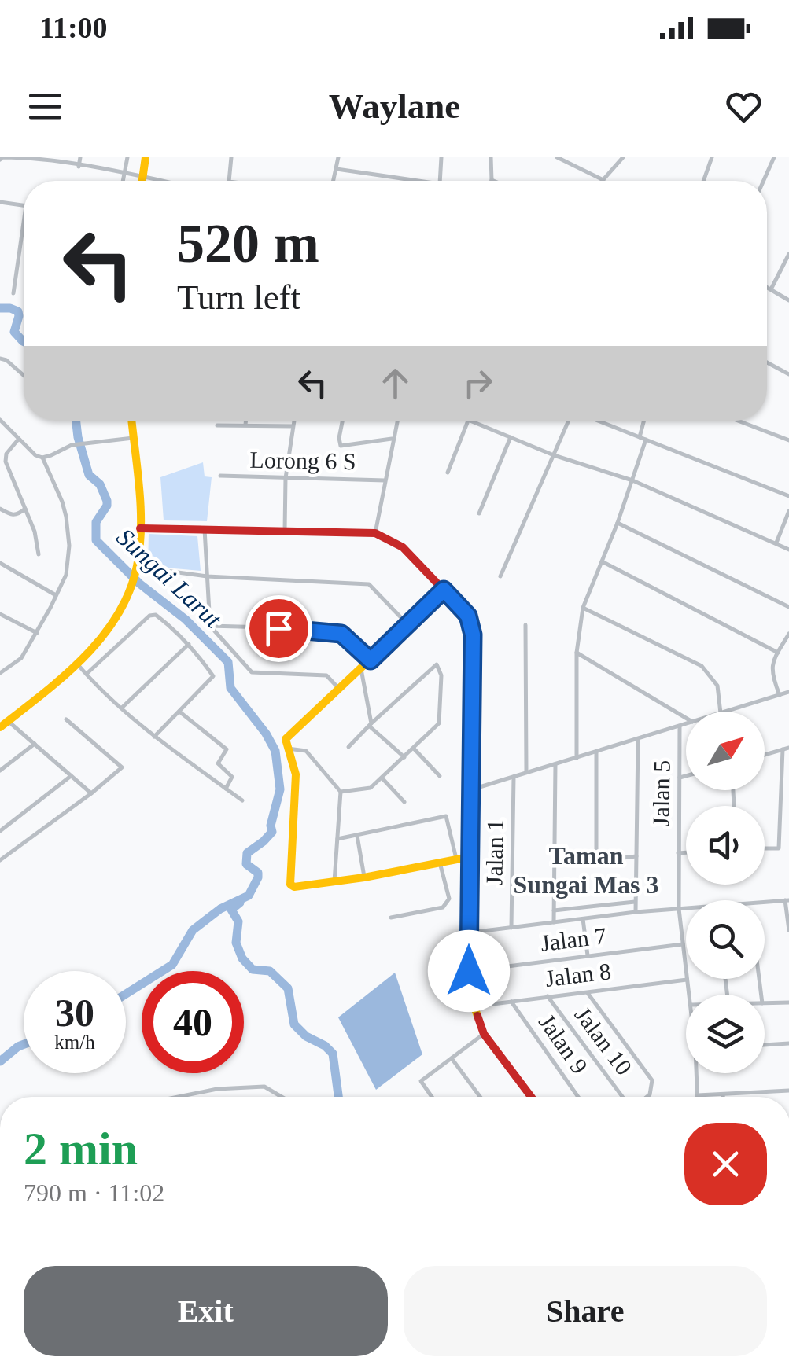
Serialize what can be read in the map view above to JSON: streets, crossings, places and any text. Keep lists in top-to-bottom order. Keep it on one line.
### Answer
{"streets":{"street":["Lorong 6 S","Jalan 5","Jalan 1","Jalan 7","Jalan 8","Jalan 10","Jalan 9"]},"crossings":[["Jalan 5","Jalan 7"],["Jalan 5","Jalan 8"],["Jalan 8","Jalan 10"],["Jalan 8","Jalan 9"]],"districts":["Taman Sungai Mas 3"],"water":["Sungai Larut"],"north":"top right","page":{"status":"11:00","header":"Waylane","turn":["520 m","Turn left"],"speed":"30 km/h","limit":"40","heading":["2 min","790 m · 11:02"],"buttons":["Exit","Share"]}}
